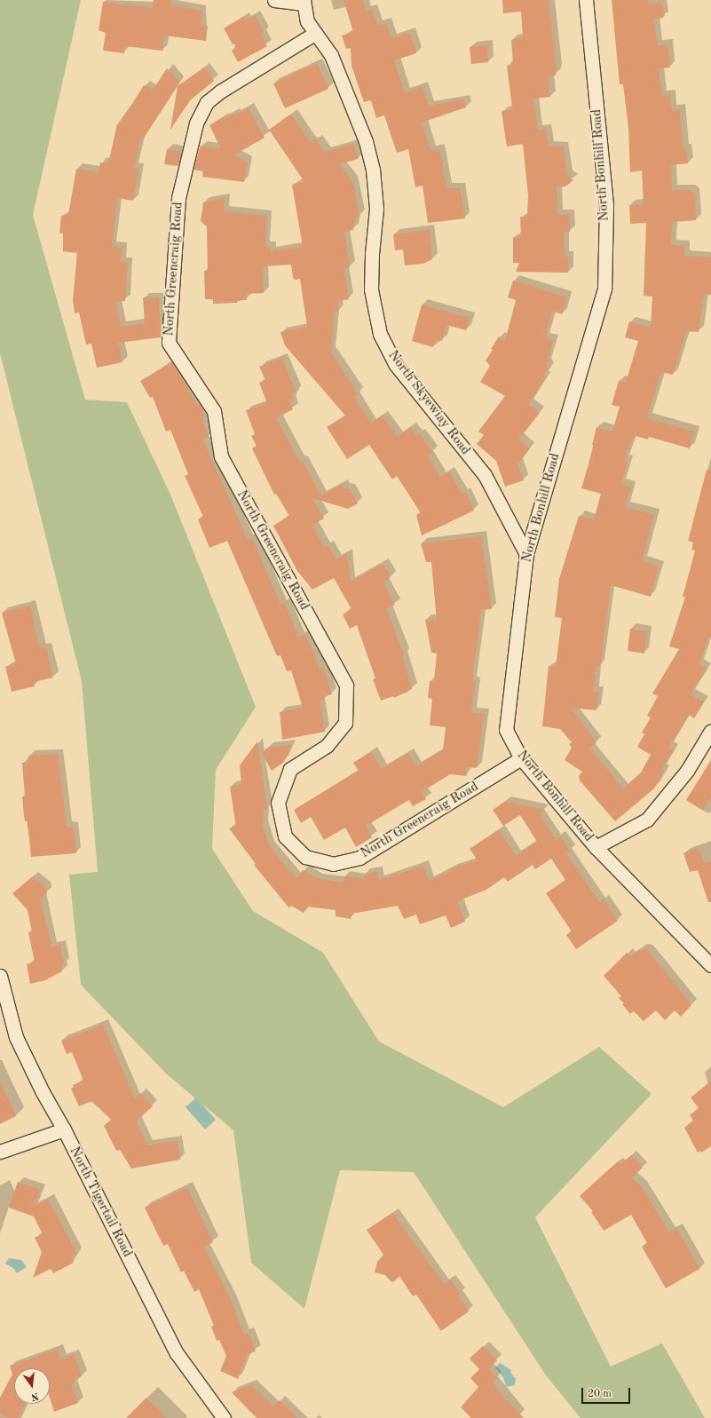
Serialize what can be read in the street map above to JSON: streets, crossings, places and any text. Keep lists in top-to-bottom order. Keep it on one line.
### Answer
{"streets":{"street":["North Bonhill Road","North Greencraig Road","North Skyewiay Road","North Tigertail Road"]},"crossings":[["North Bonhill Road","North Greencraig Road"],["North Bonhill Road","North Skyewiay Road"],["North Greencraig Road","North Skyewiay Road"]],"scale_bar":"20 m","north":"bottom"}
